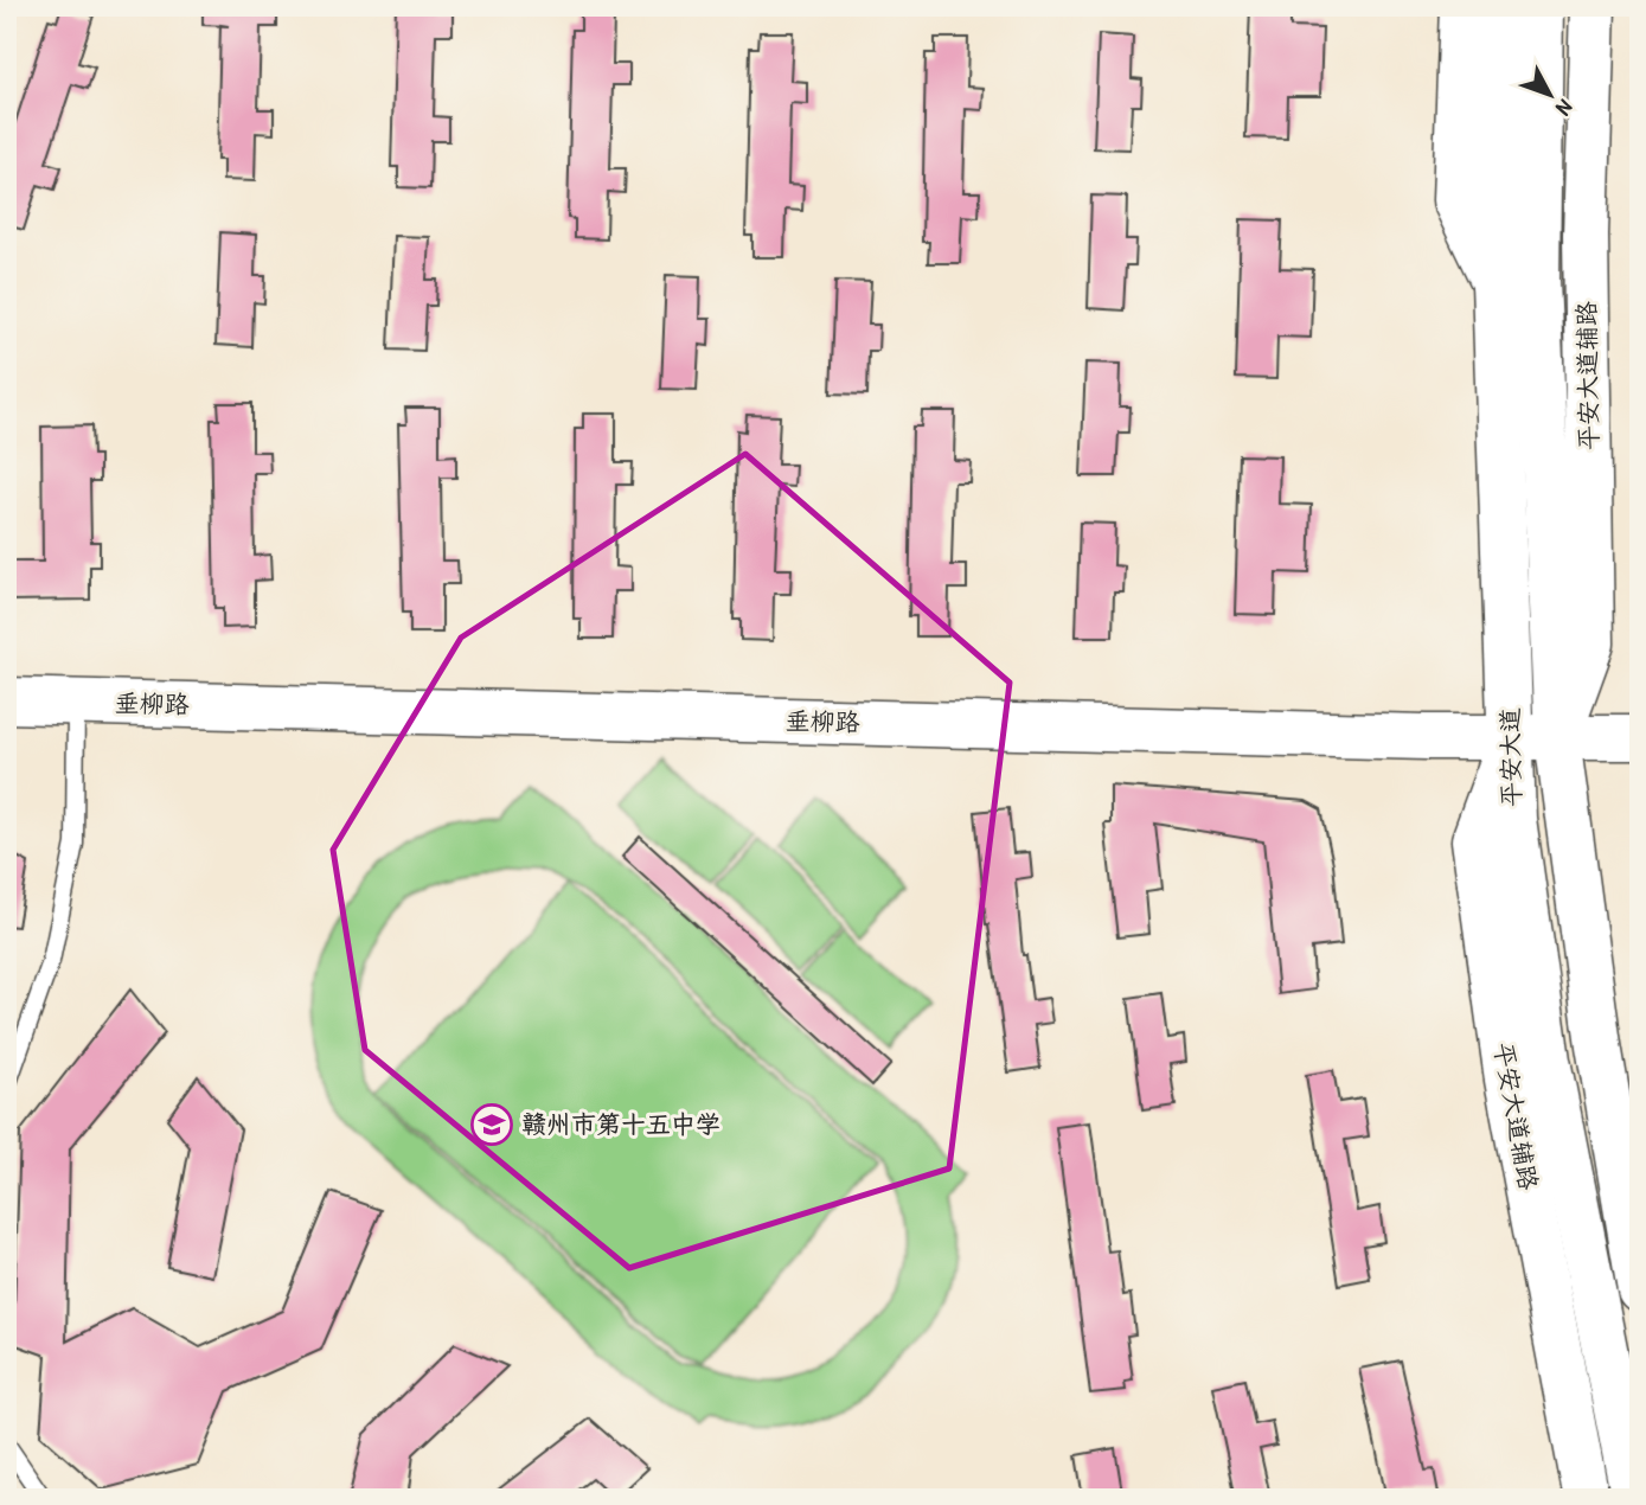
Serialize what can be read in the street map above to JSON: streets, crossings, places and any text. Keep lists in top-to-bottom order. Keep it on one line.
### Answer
{"streets":{"street":["平安大道辅路","垂柳路","平安大道"]},"crossings":[["平安大道辅路","垂柳路"],["平安大道辅路","平安大道"],["垂柳路","平安大道"]],"places":{"school or university":["赣州市第十五中学"]},"north":"bottom right"}
